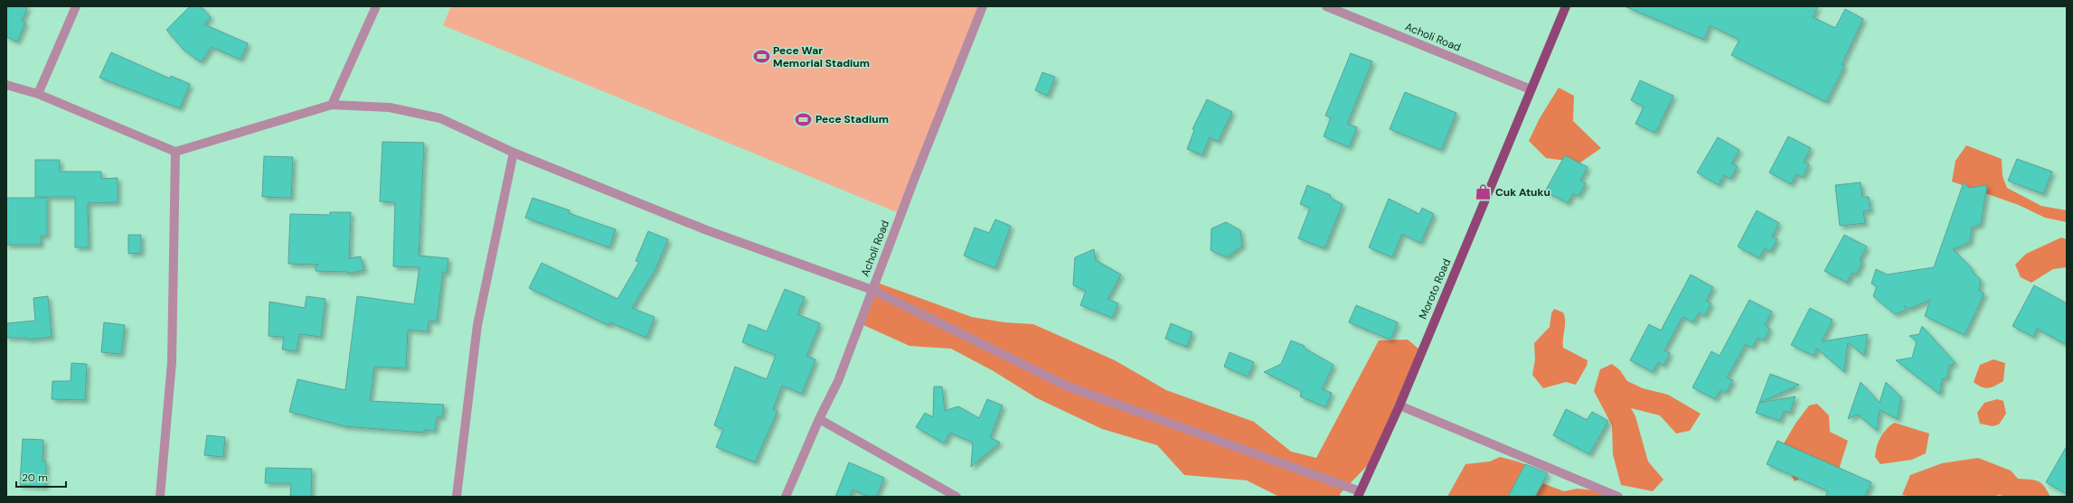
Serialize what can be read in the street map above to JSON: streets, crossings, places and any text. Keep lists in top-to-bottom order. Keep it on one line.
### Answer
{"streets":{"main road":["Moroto Road"],"street":["Acholi Road"]},"crossings":[["Acholi Road","Moroto Road"]],"places":{"sports":["Pece War Memorial Stadium","Pece Stadium"],"shop":["Cuk Atuku"]},"scale_bar":"20 m"}
